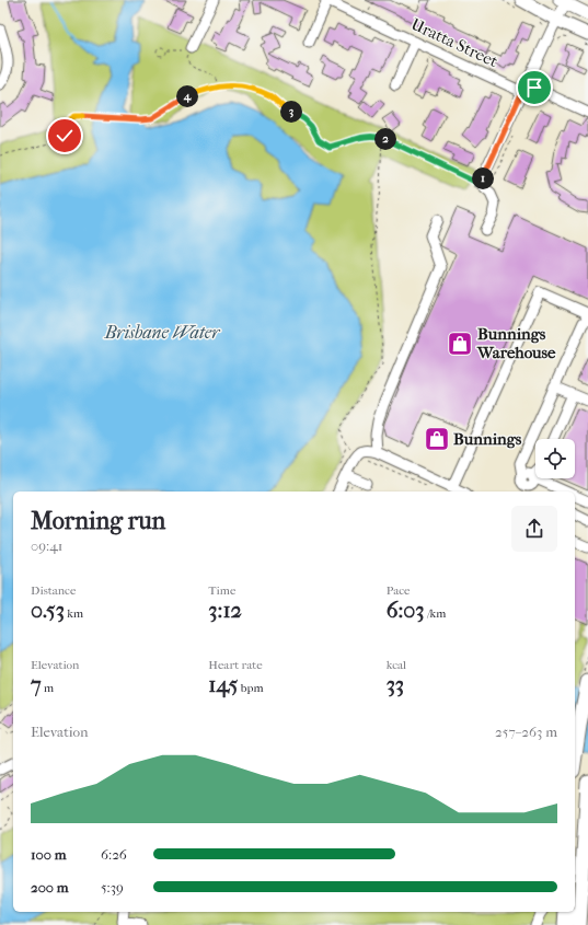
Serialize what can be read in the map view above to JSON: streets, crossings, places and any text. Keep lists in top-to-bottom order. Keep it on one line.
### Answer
{"streets":{"street":["Uratta Street"]},"water":["Brisbane Water"],"places":{"shop":["Bunnings Warehouse","Bunnings"]},"page":{"pins":["4","3","2","1"],"heading":["Morning run","09:41"],"stats":[["Distance","0.53 km"],["Time","3:12"],["Pace","6:03 /km"],["Elevation","7 m"],["Heart rate","145 bpm"],["kcal","33"]],"chart":["Elevation","257–263 m"],"list":[{"name":"100 m","note":"6:26"},{"name":"200 m","note":"5:39"}]}}
